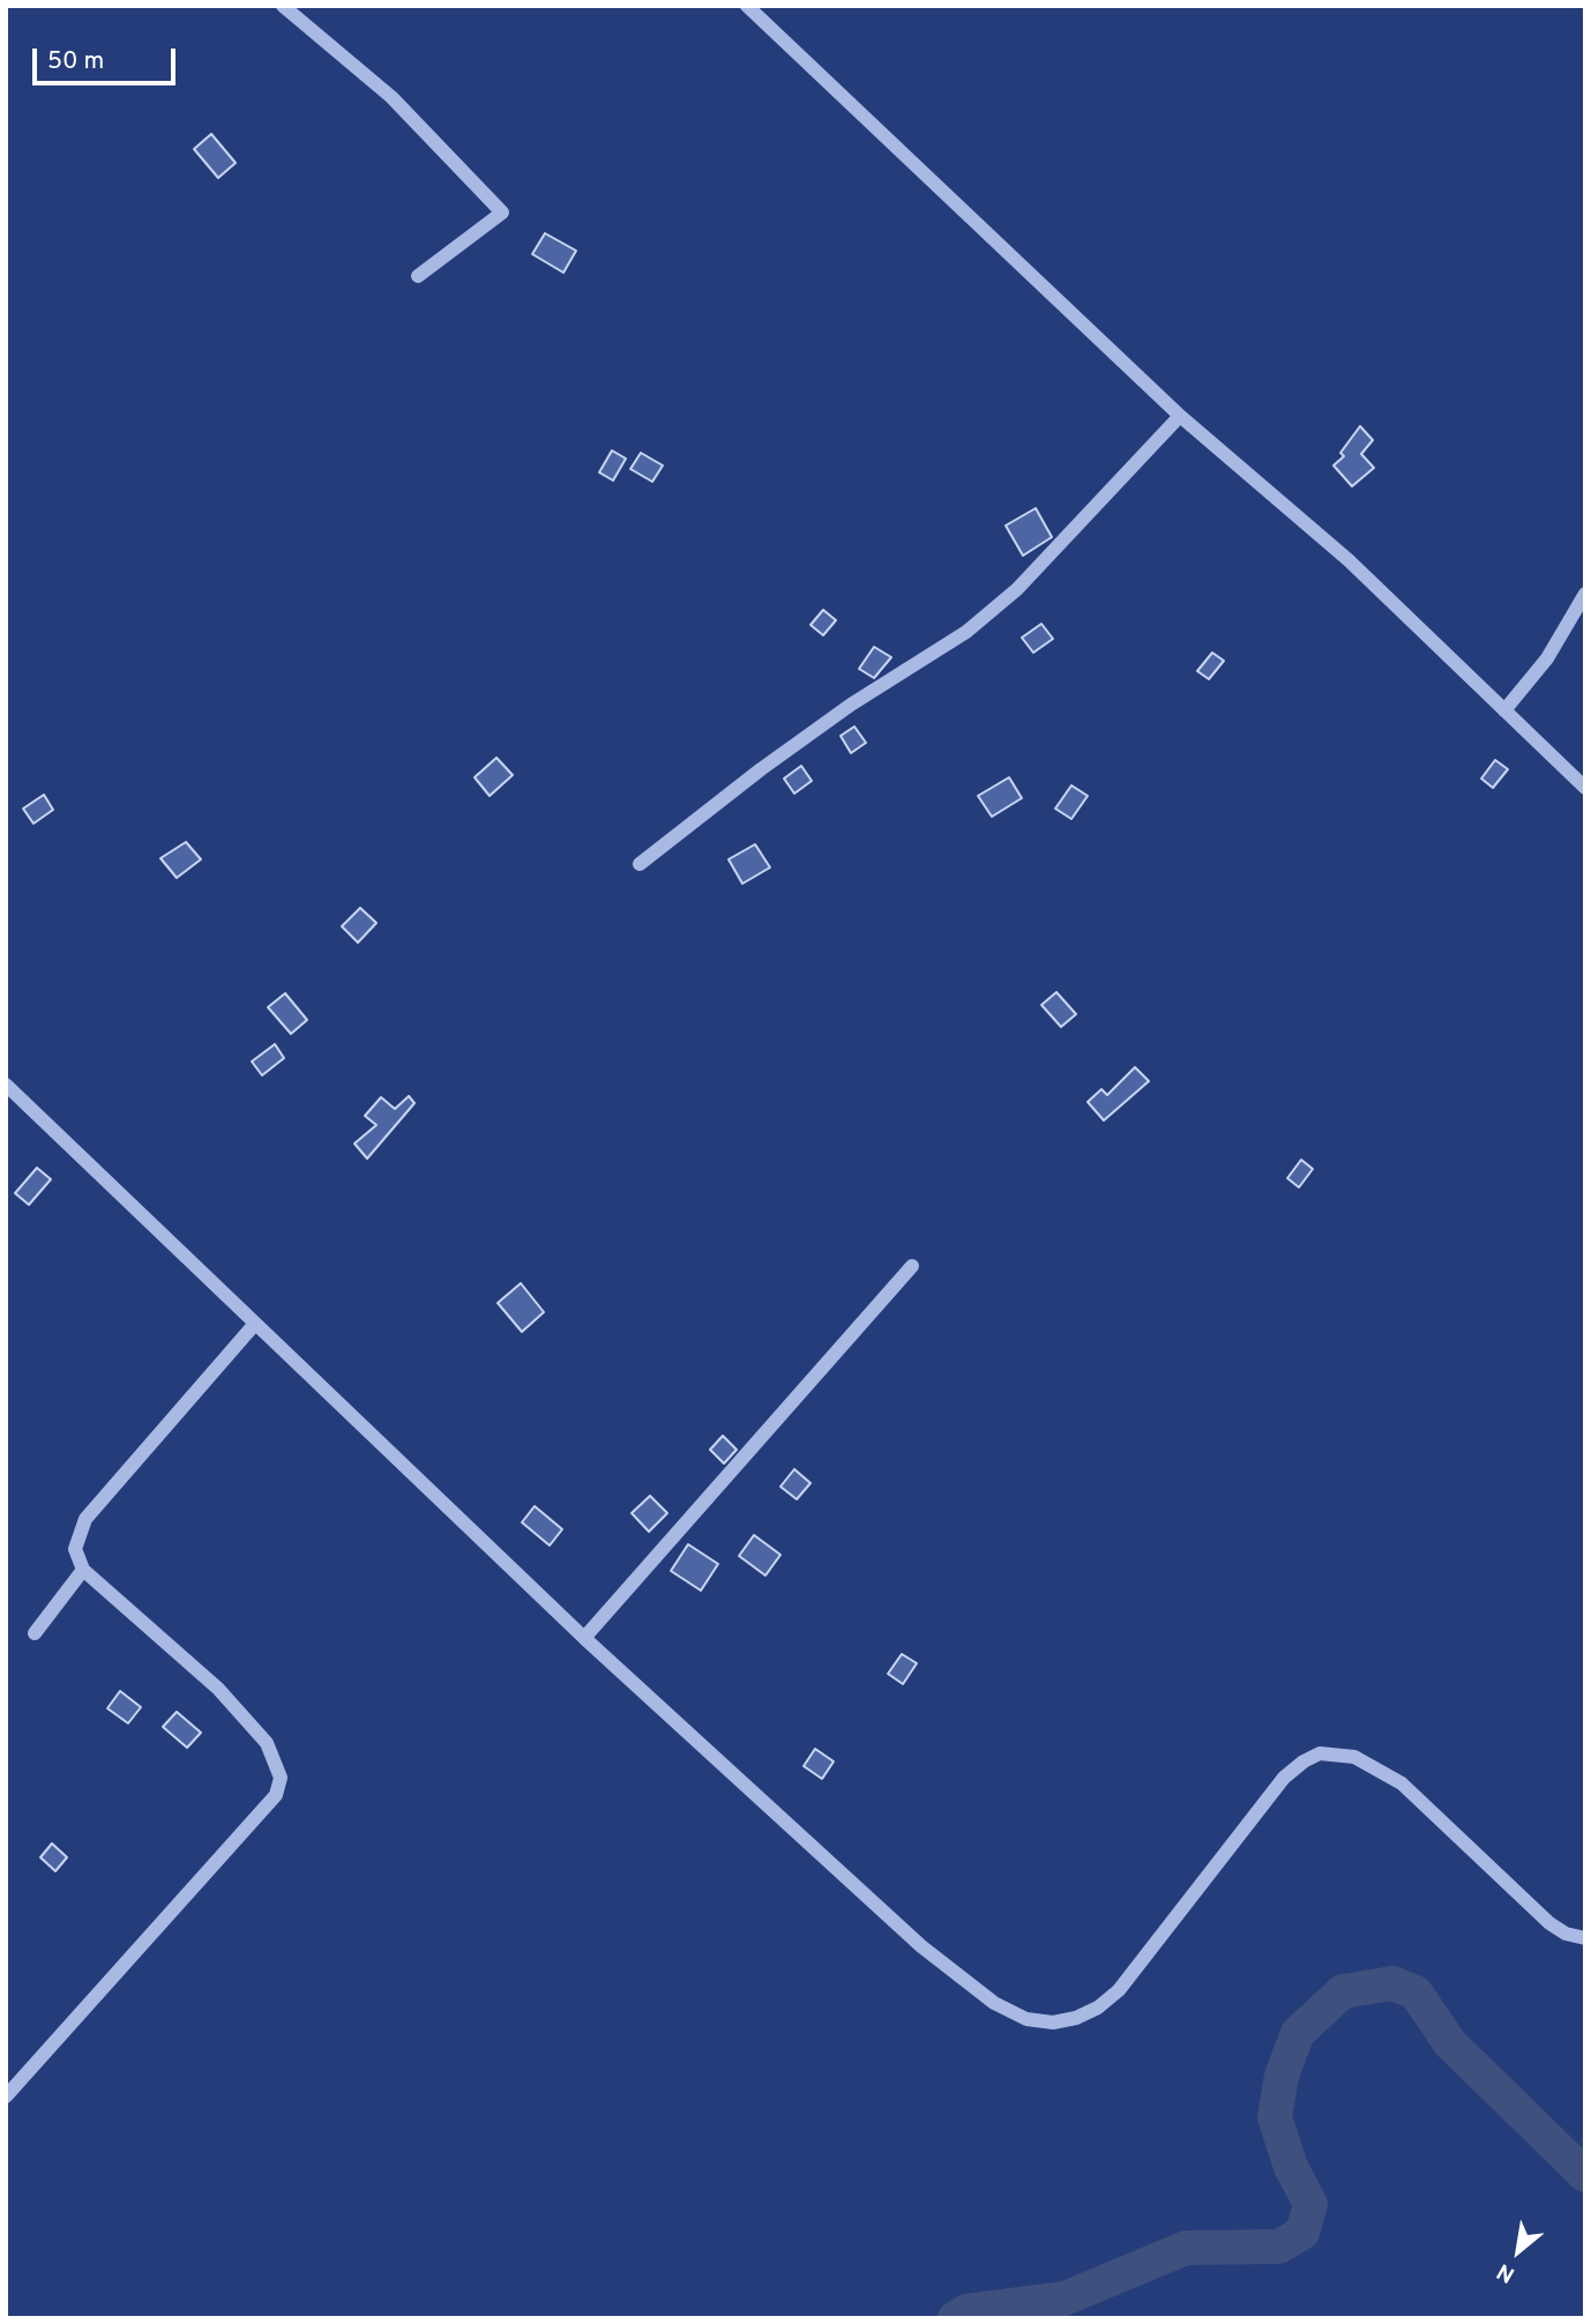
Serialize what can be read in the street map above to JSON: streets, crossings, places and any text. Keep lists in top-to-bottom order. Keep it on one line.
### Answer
{"scale_bar":"50 m","north":"bottom left"}
